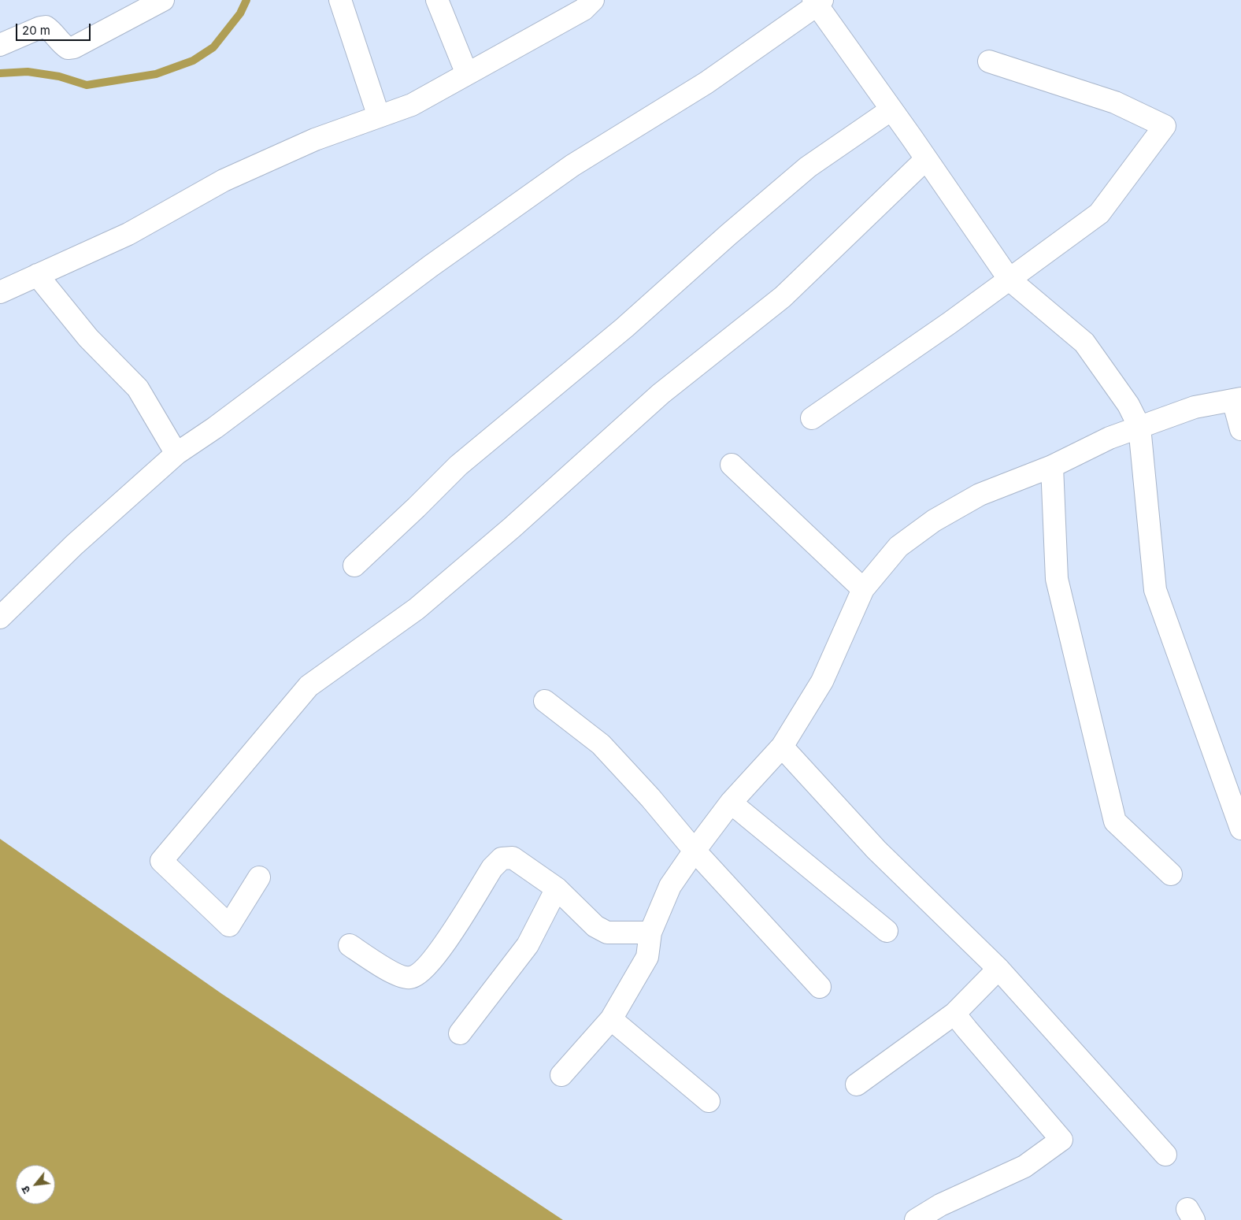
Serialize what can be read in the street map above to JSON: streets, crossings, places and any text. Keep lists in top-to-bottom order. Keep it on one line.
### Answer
{"scale_bar":"20 m","north":"bottom left"}
